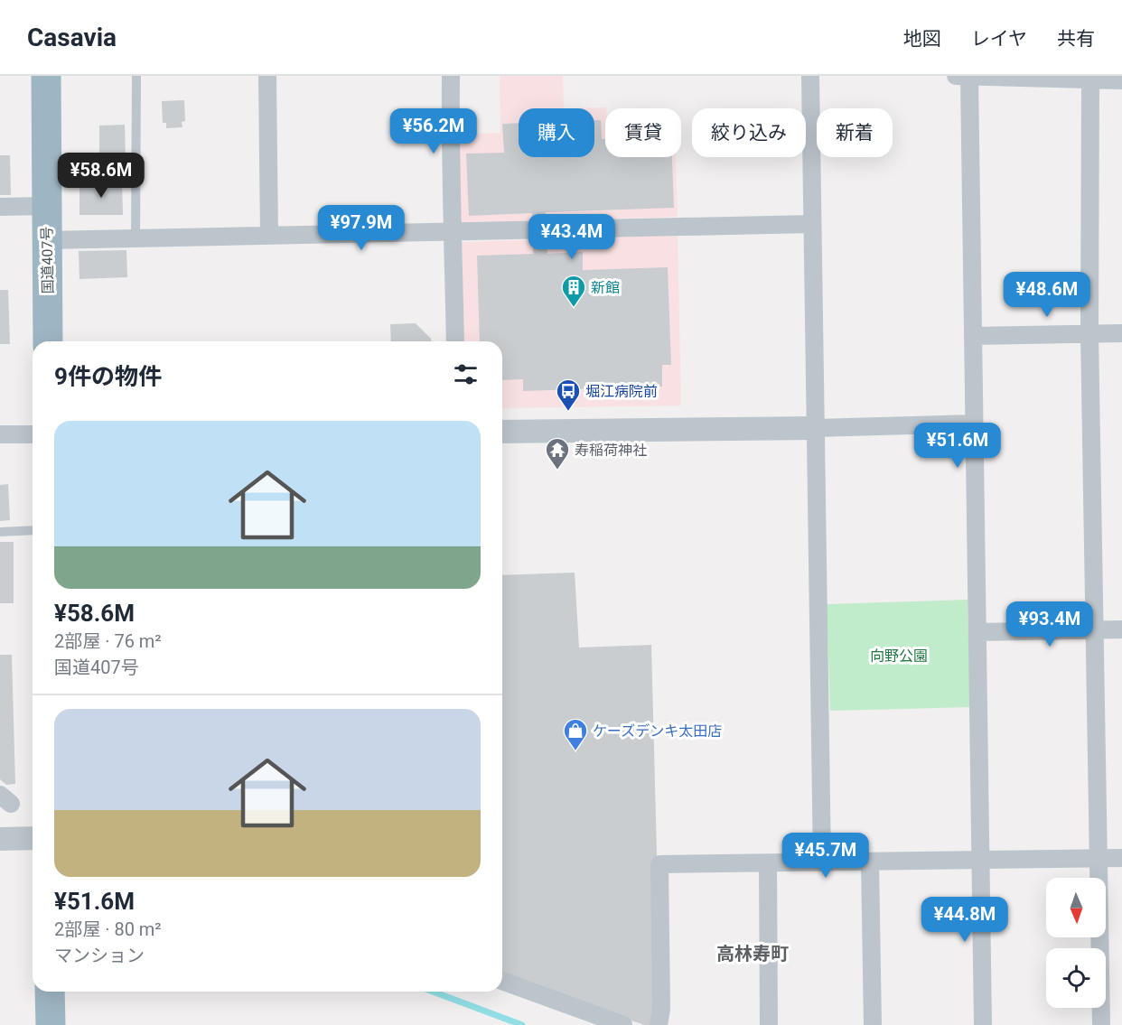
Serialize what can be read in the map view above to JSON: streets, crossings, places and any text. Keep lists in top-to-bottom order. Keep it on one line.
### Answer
{"streets":{"highway":["国道407号"]},"districts":["高林寿町"],"parks":["向野公園"],"places":{"building":["新館"],"bus stop":["堀江病院前"],"temple":["寿稲荷神社"],"shop":["ケーズデンキ太田店"]},"north":"bottom","page":{"header":"Casavia","nav":["地図","レイヤ","共有"],"price":["¥56.2M","¥58.6M","¥97.9M","¥43.4M","¥48.6M","¥51.6M","¥93.4M","¥45.7M","¥44.8M"],"chip":["購入","賃貸","絞り込み","新着"],"heading":"9件の物件","list":[{"name":"¥58.6M","note":"2部屋 · 76 m² · 国道407号"},{"name":"¥51.6M","note":"2部屋 · 80 m² · マンション"}]}}
